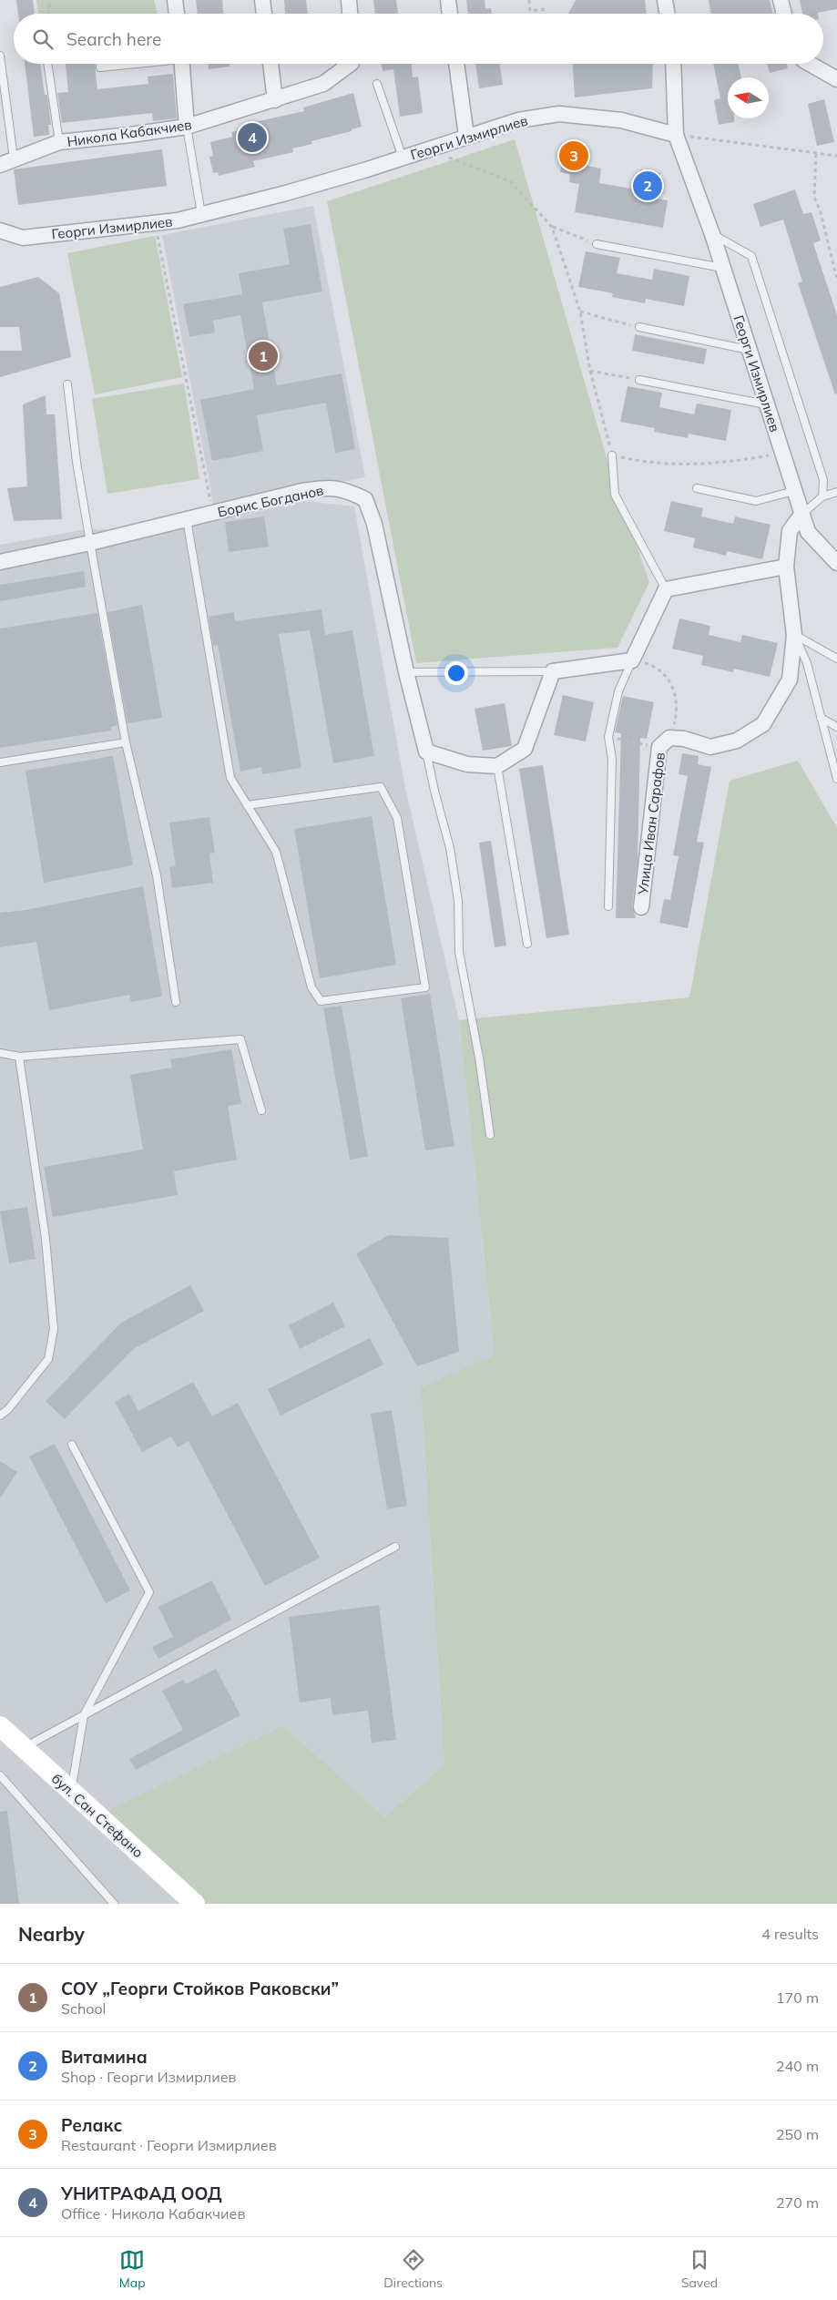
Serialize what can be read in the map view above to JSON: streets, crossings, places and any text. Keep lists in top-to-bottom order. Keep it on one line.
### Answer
{"streets":{"main road":["бул. Сан Стефано"],"street":["Никола Кабакчиев","Георги Измирлиев","Борис Богданов","Улица Иван Сарафов"]},"crossings":[["Георги Измирлиев","Улица Иван Сарафов"]],"north":"left","page":{"search":"Search here","pins":["4","3","2","1"],"heading":["Nearby","4 results"],"list":[{"mark":"1","name":"СОУ „Георги Стойков Раковски”","note":"School","value":"170 m"},{"mark":"2","name":"Витамина","note":"Shop · Георги Измирлиев","value":"240 m"},{"mark":"3","name":"Релакс","note":"Restaurant · Георги Измирлиев","value":"250 m"},{"mark":"4","name":"УНИТРАФАД ООД","note":"Office · Никола Кабакчиев","value":"270 m"}],"nav":["Map","Directions","Saved"]}}
